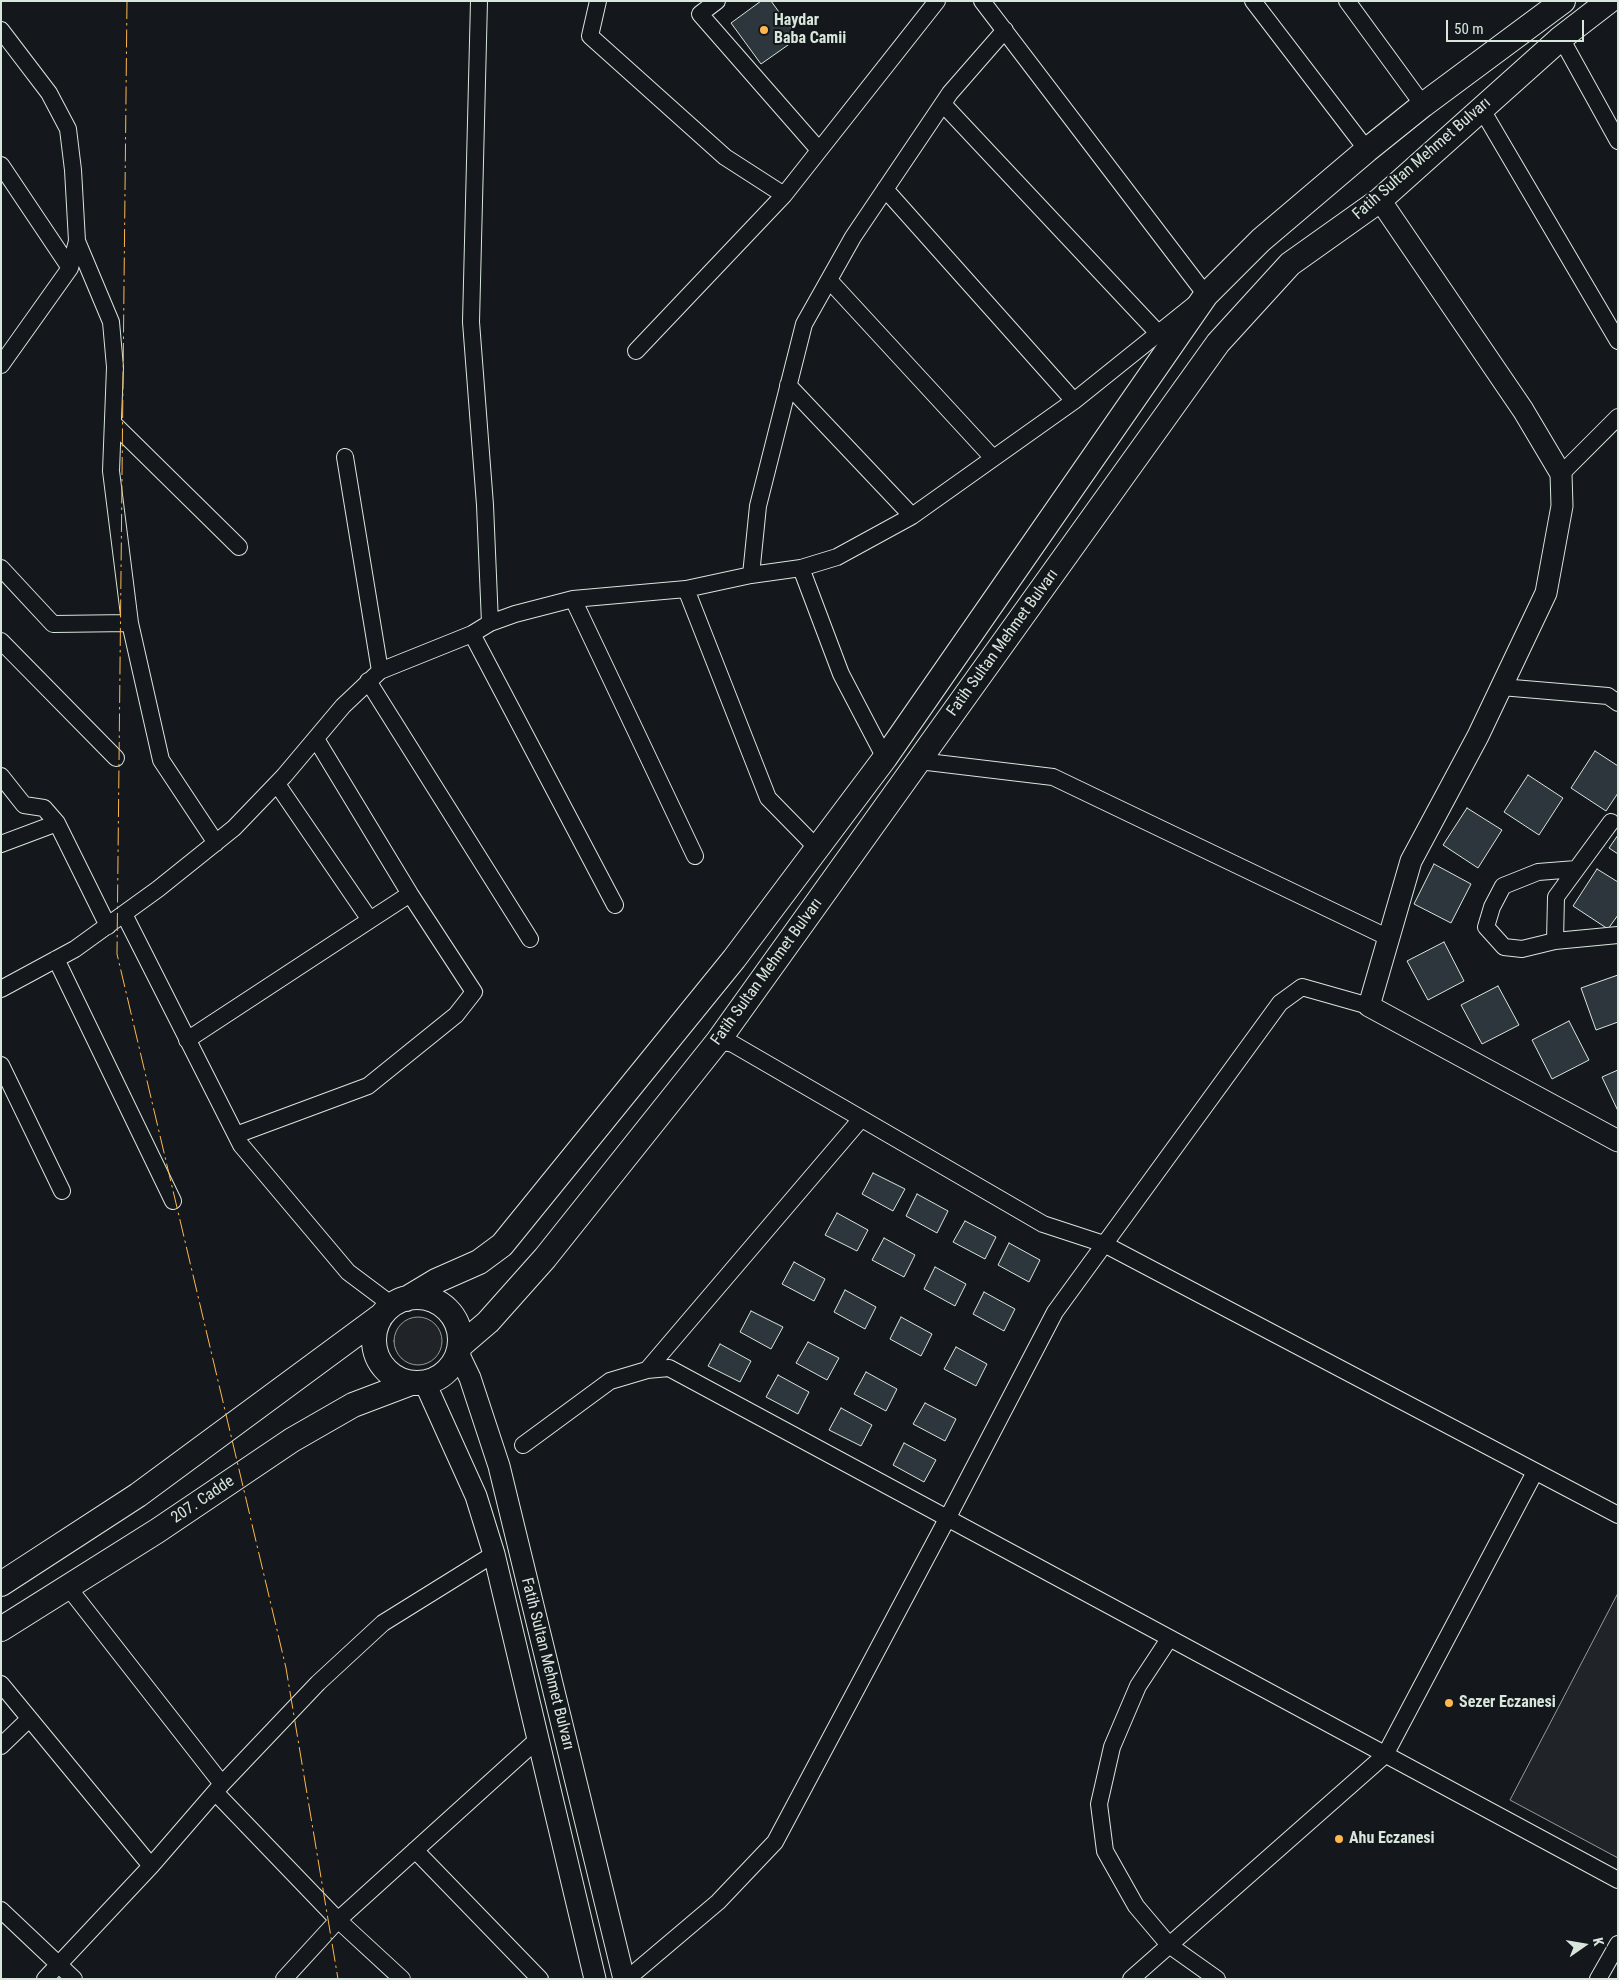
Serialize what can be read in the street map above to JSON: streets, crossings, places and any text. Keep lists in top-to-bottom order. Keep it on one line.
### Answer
{"streets":{"main road":["Fatih Sultan Mehmet Bulvarı","207. Cadde"]},"crossings":[["Fatih Sultan Mehmet Bulvarı","207. Cadde"]],"places":["Haydar Baba Camii","Sezer Eczanesi","Ahu Eczanesi"],"scale_bar":"50 m","north":"right"}
